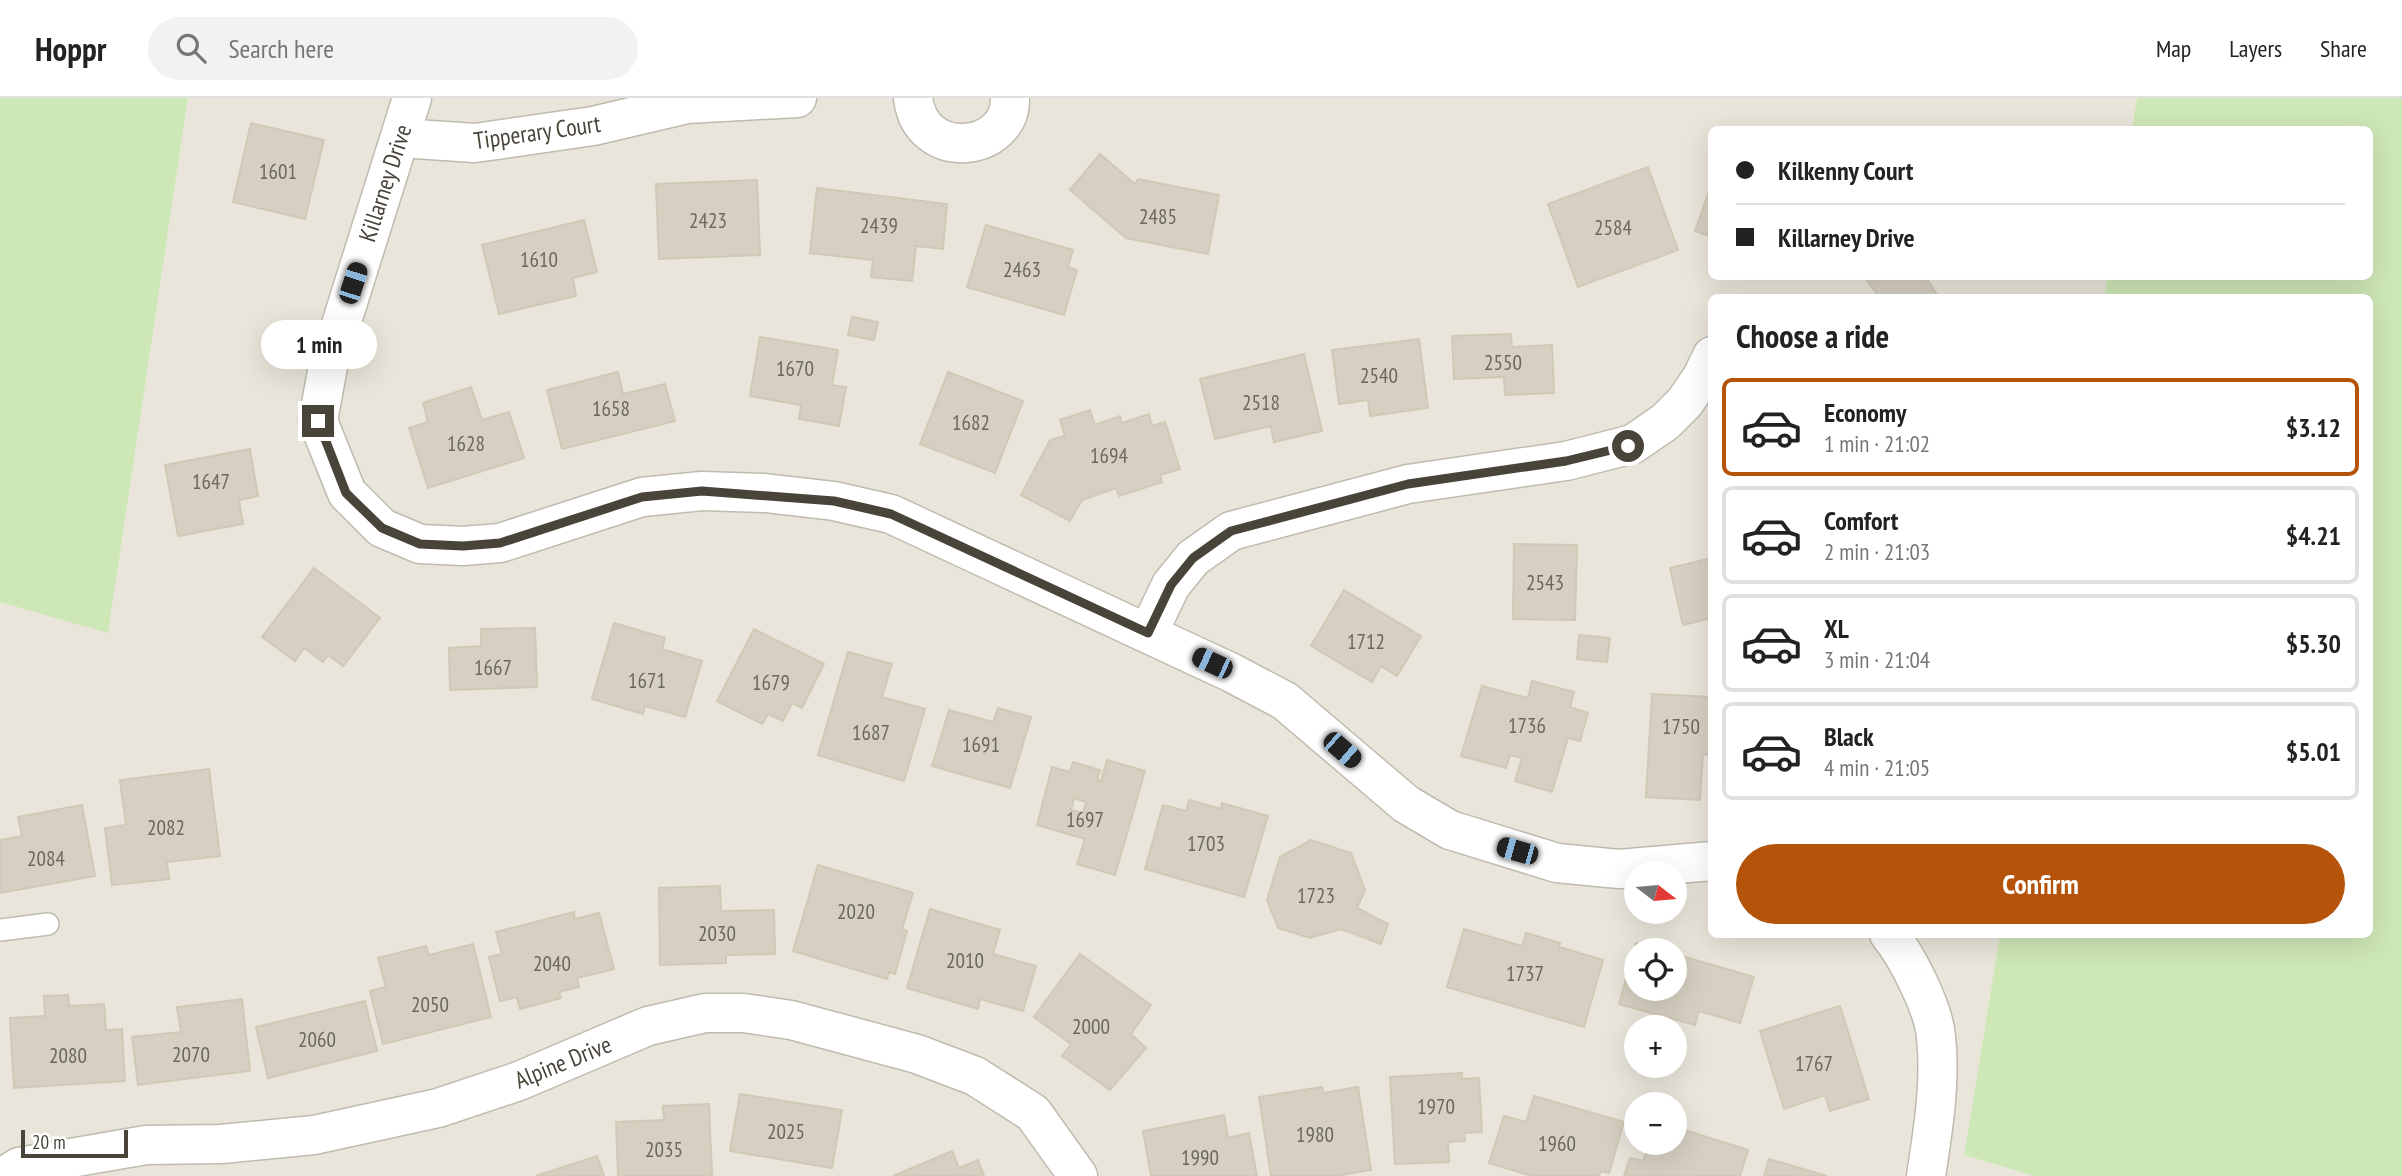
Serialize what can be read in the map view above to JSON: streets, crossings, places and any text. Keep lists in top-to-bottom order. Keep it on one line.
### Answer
{"streets":{"street":["Tipperary Court","Killarney Drive","Alpine Drive"]},"crossings":[["Tipperary Court","Killarney Drive"]],"house_numbers":["1601","2485","2423","2439","2584","1610","2463","2550","1670","2540","2518","1658","1682","1628","1694","1647","2543","1712","1667","1671","1679","1736","1750","1687","1691","1697","2082","1703","2084","1723","2020","2030","2010","2040","1737","2050","2000","2060","2070","2080","1767","1970","2025","1980","1960","2035","1990"],"scale_bar":"20 m","north":"right","page":{"header":"Hoppr","search":"Search here","nav":["Map","Layers","Share"],"banner":["Kilkenny Court","Killarney Drive"],"heading":"Choose a ride","bubble":"1 min","list":[{"name":"Economy","note":"1 min · 21:02","value":"$3.12"},{"name":"Comfort","note":"2 min · 21:03","value":"$4.21"},{"name":"XL","note":"3 min · 21:04","value":"$5.30"},{"name":"Black","note":"4 min · 21:05","value":"$5.01"}],"buttons":"Confirm","map_buttons":["+","−"],"scale":"20 m"}}
